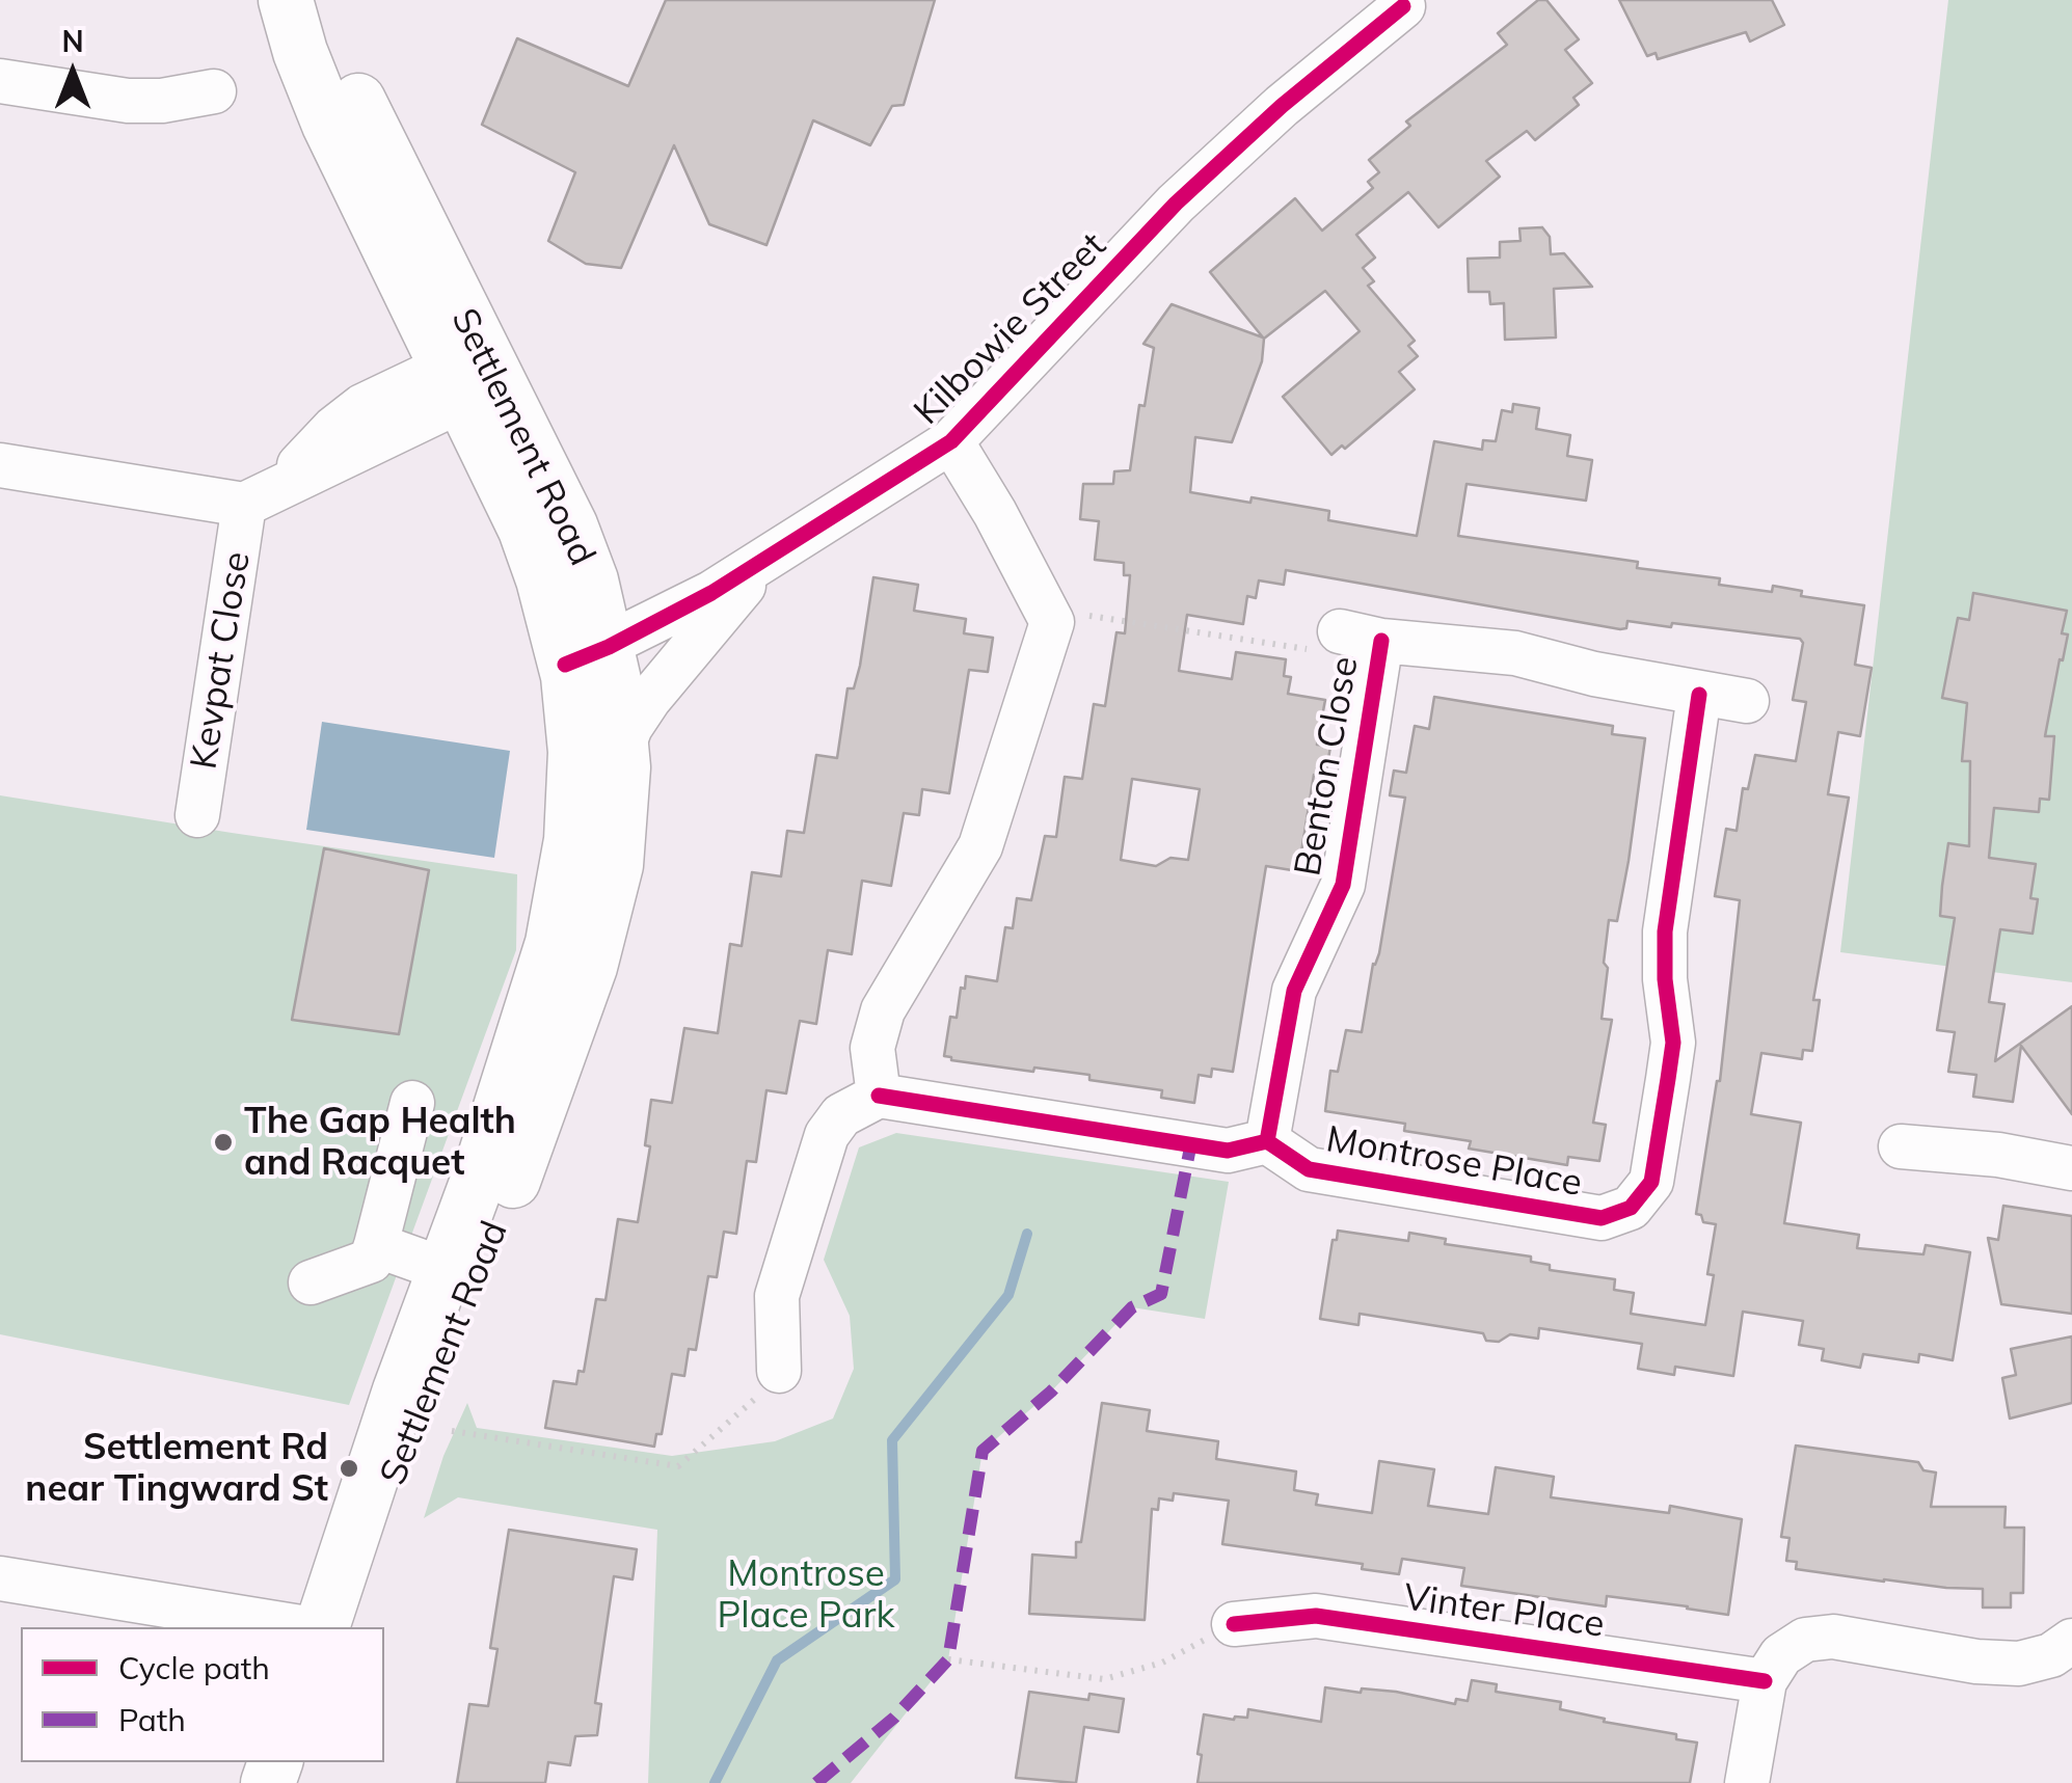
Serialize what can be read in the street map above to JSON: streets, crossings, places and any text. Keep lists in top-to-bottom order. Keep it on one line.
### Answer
{"streets":{"main road":["Settlement Road"],"street":["Kilbowie Street","Kevpat Close","Benton Close","Montrose Place","Vinter Place"]},"crossings":[["Kilbowie Street","Settlement Road"],["Benton Close","Montrose Place"]],"parks":["Montrose Place Park"],"places":["The Gap Health and Racquet","Settlement Rd near Tingward St"],"legend":["Cycle path","Path"],"north":"top"}
